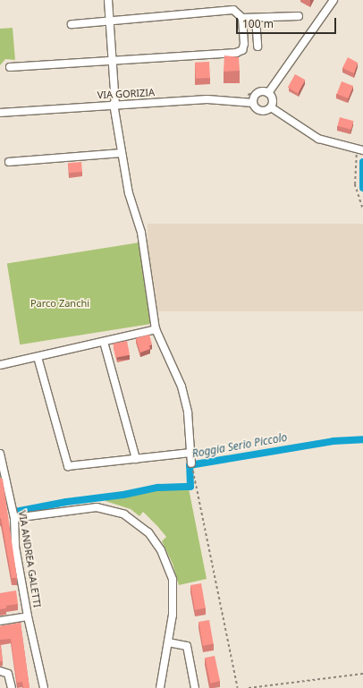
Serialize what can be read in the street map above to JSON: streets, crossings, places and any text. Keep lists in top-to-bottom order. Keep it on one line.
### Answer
{"streets":{"street":["VIA GORIZIA","VIA ANDREA GALETTI"]},"water":["Roggia Serio Piccolo"],"parks":["Parco Zanchi"],"scale_bar":"100 m"}
